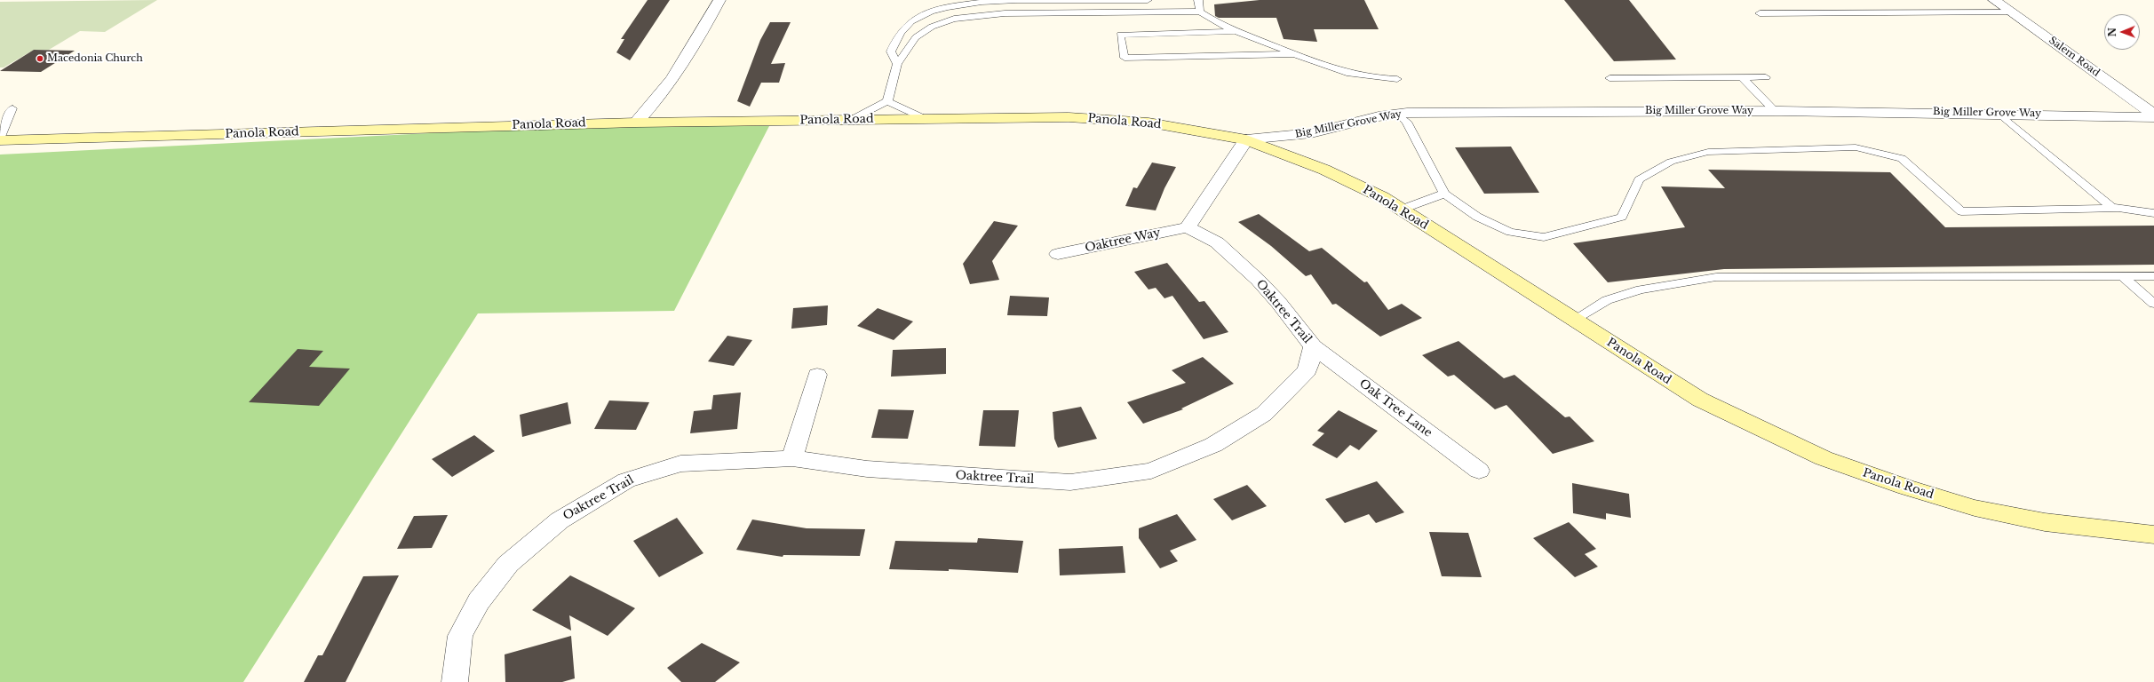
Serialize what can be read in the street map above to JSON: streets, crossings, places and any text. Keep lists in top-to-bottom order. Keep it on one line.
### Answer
{"streets":{"main road":["Panola Road"],"street":["Salem Road","Big Miller Grove Way","Oaktree Way","Oaktree Trail","Oak Tree Lane"]},"crossings":[["Big Miller Grove Way","Panola Road"],["Oaktree Way","Oaktree Trail"],["Oaktree Trail","Oak Tree Lane"]],"places":["Macedonia Church"],"north":"left"}
